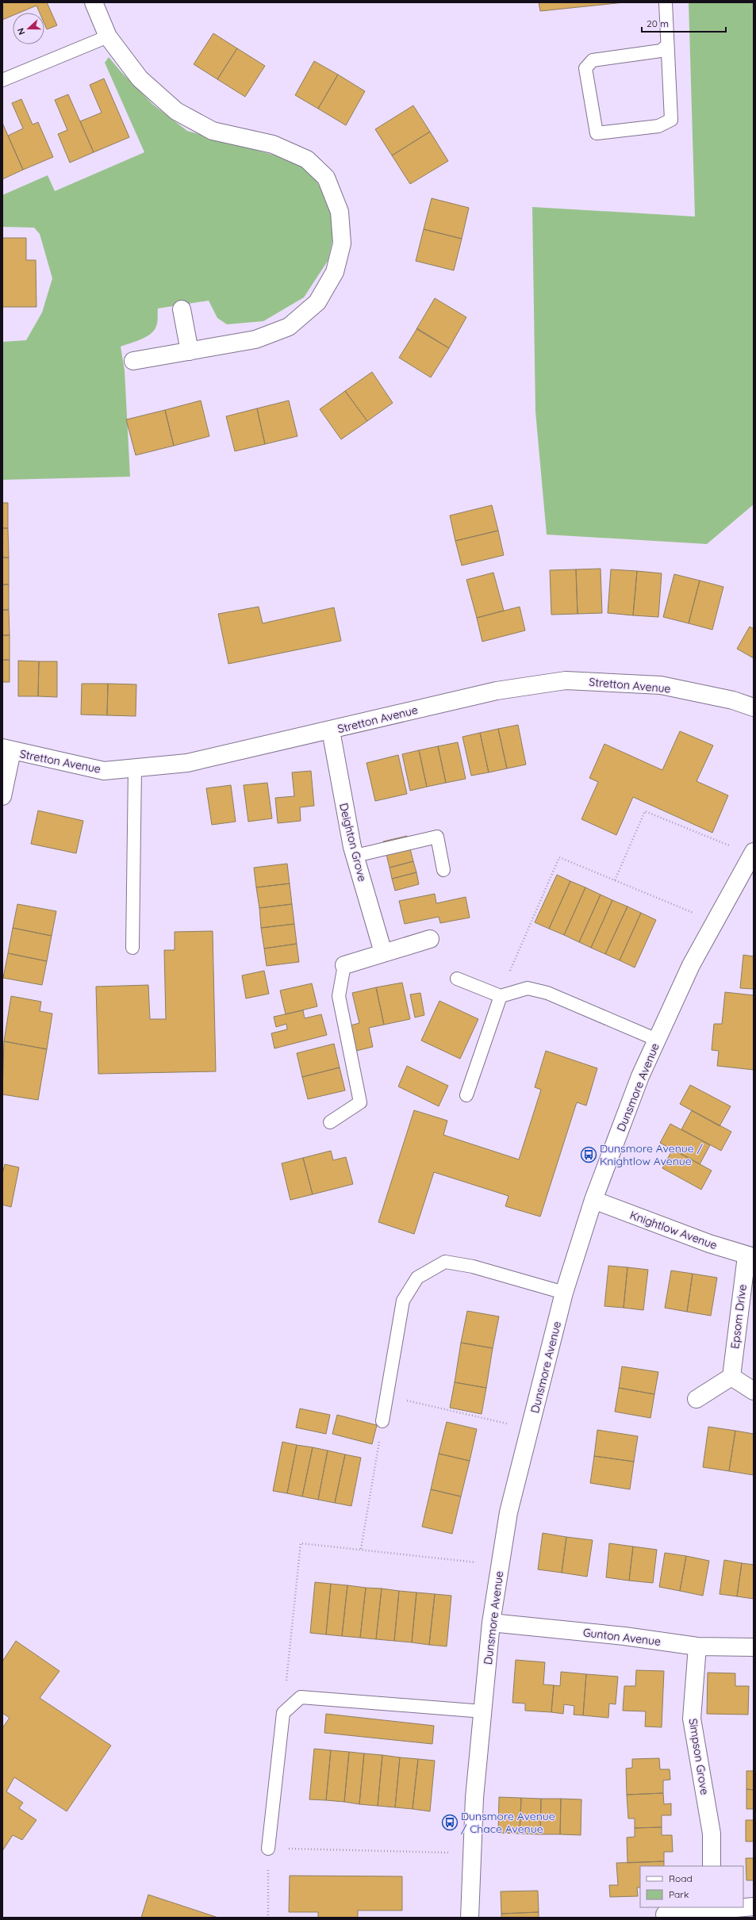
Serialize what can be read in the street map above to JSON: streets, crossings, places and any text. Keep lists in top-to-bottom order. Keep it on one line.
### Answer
{"streets":{"street":["Stretton Avenue","Deighton Grove","Dunsmore Avenue","Knightlow Avenue","Epsom Drive","Gunton Avenue","Simpson Grove"]},"crossings":[["Stretton Avenue","Deighton Grove"],["Dunsmore Avenue","Knightlow Avenue"],["Dunsmore Avenue","Gunton Avenue"],["Knightlow Avenue","Epsom Drive"],["Gunton Avenue","Simpson Grove"]],"places":{"bus stop":["Dunsmore Avenue / Knightlow Avenue","Dunsmore Avenue / Chace Avenue"]},"legend":["Road","Park"],"scale_bar":"20 m","north":"left"}
